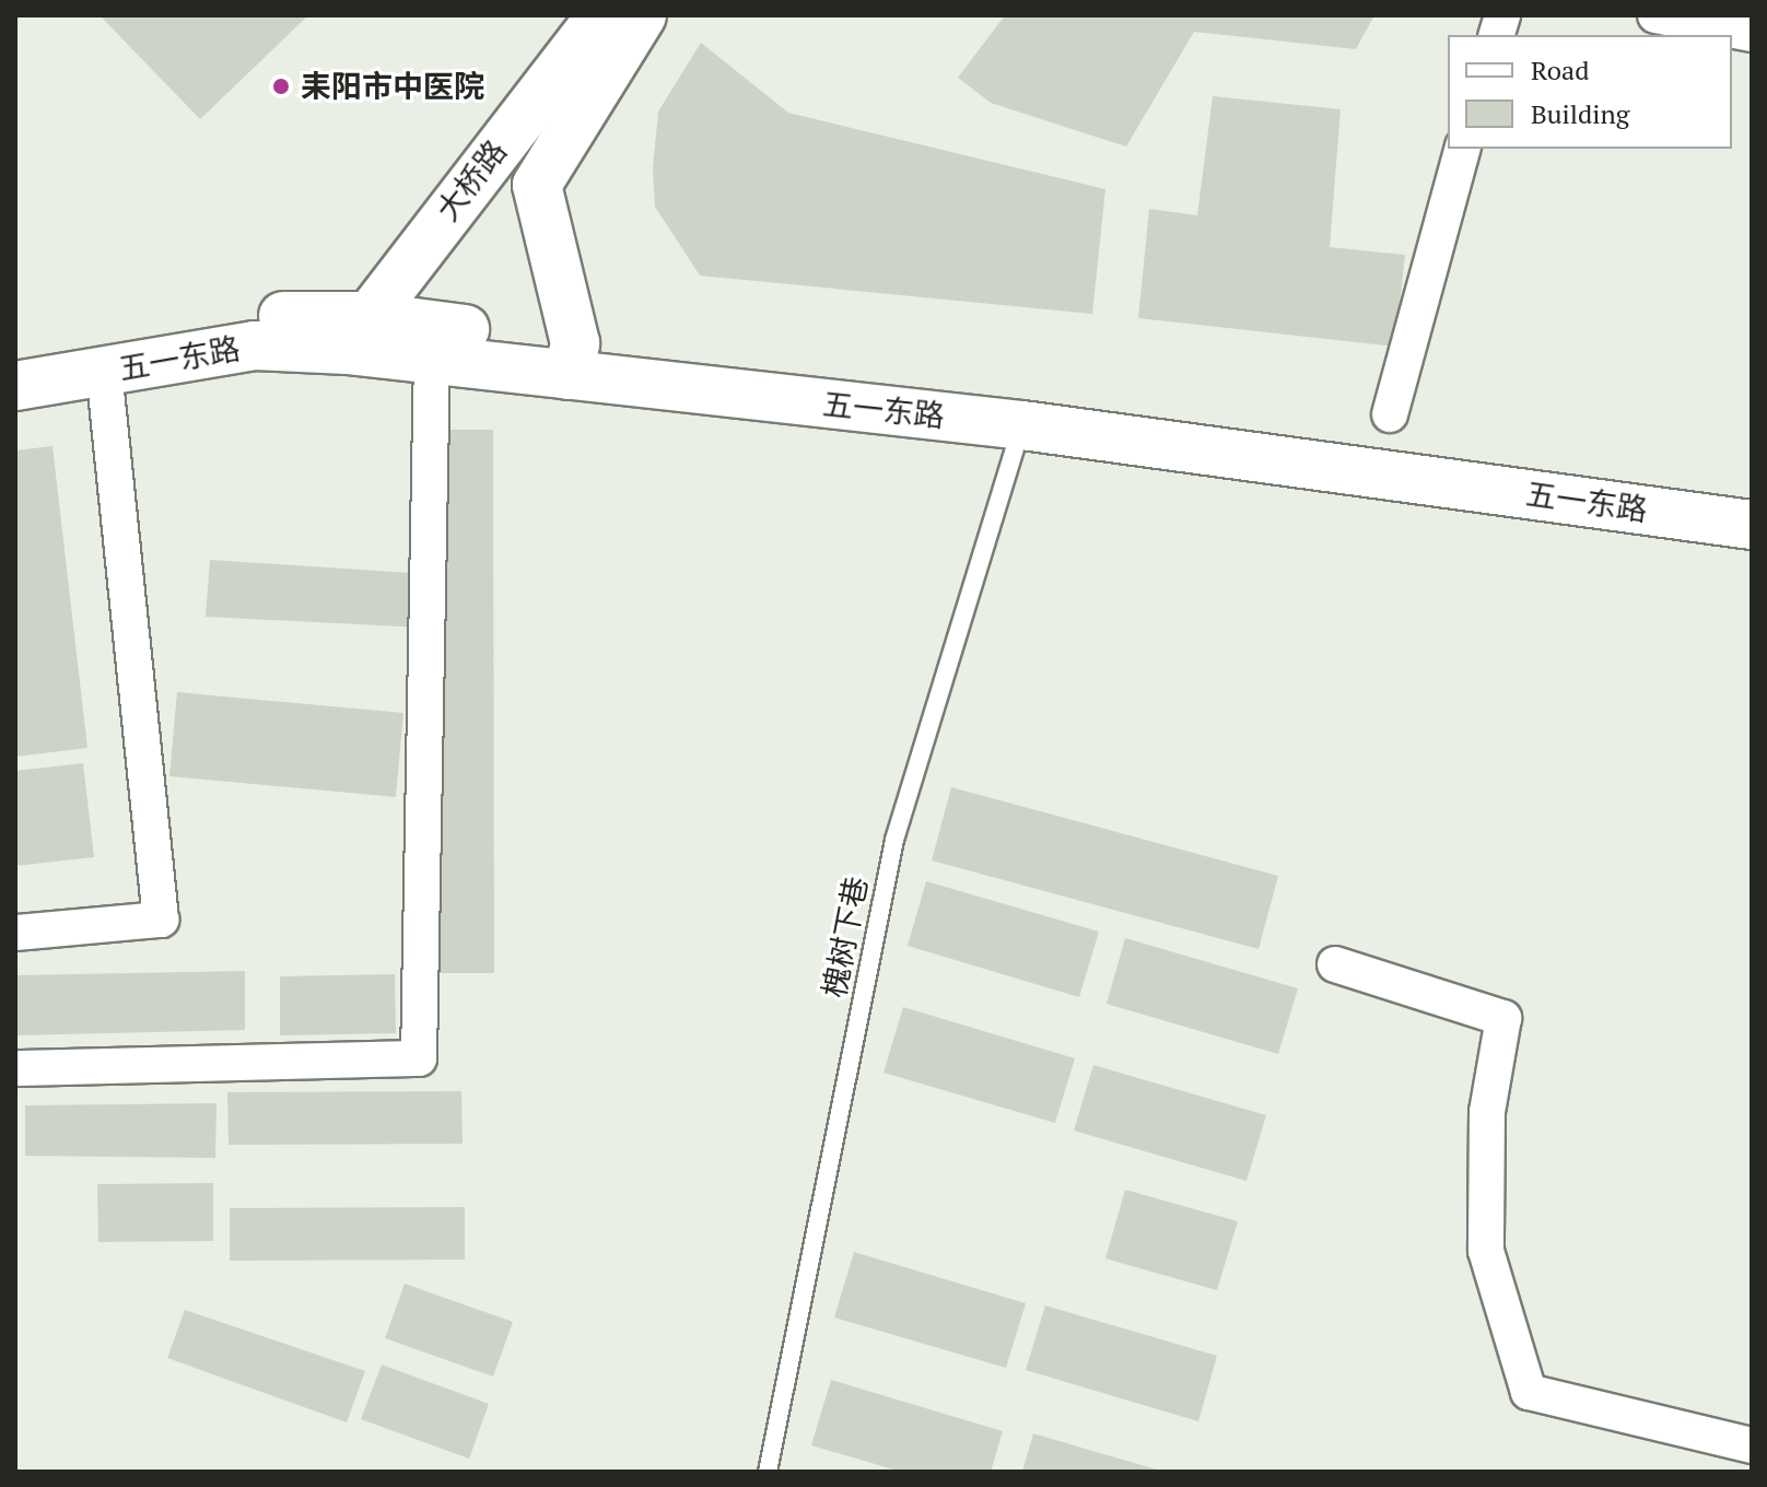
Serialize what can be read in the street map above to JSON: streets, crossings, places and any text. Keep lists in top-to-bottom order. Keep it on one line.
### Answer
{"streets":{"main road":["大桥路","五一东路"],"lane":["槐树下巷"]},"crossings":[["大桥路","五一东路"],["五一东路","槐树下巷"]],"places":["耒阳市中医院"],"legend":["Road","Building"]}
